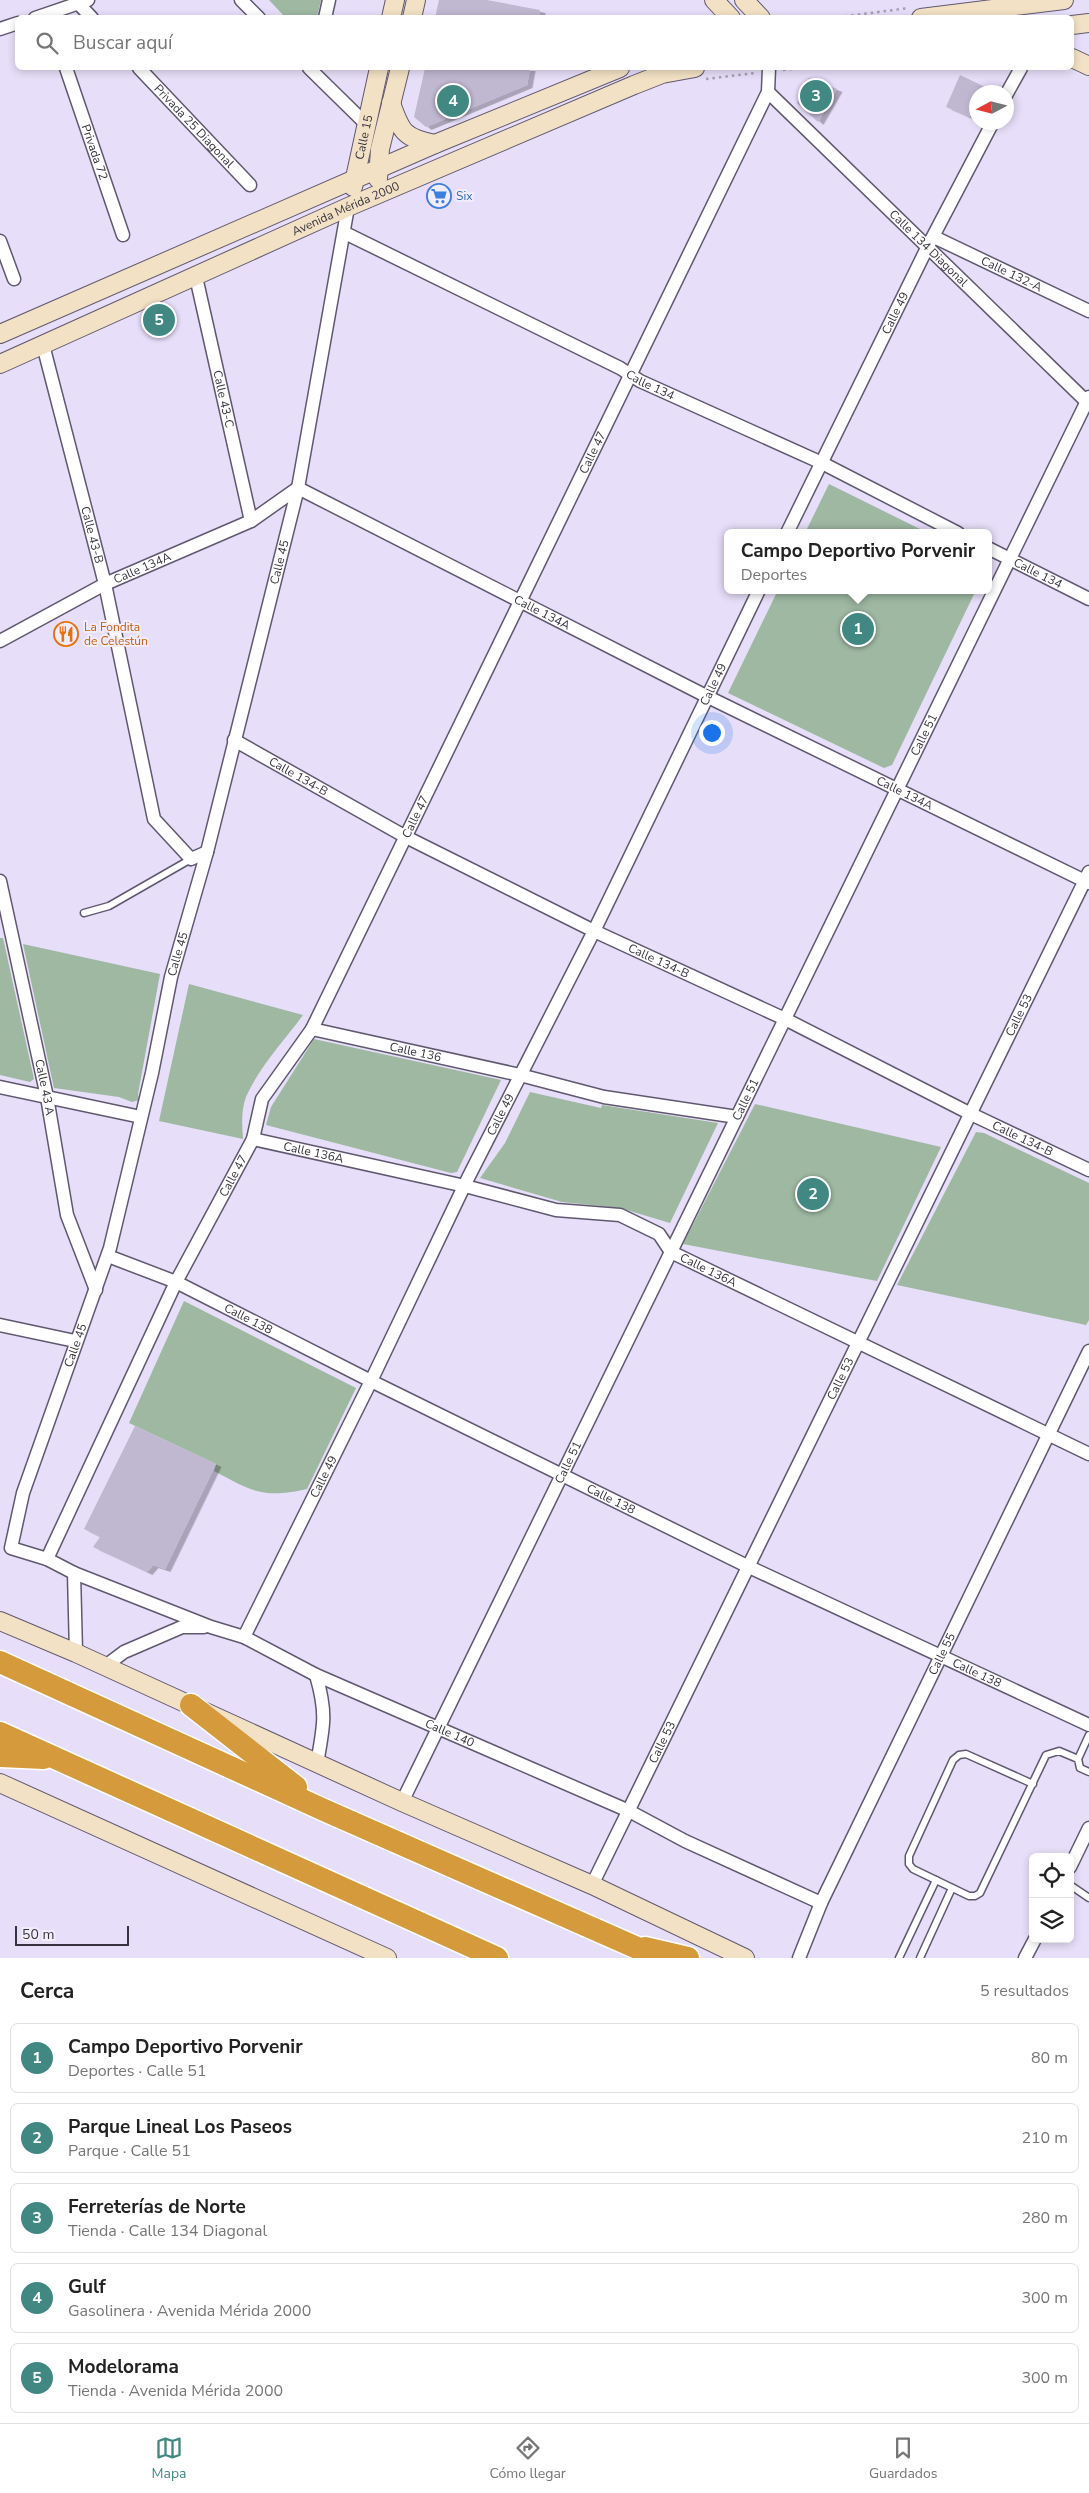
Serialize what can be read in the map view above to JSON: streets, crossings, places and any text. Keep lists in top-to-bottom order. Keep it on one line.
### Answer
{"streets":{"main road":["Calle 15","Avenida Mérida 2000"],"street":["Privada 25 Diagonal","Privada 72","Calle 134 Diagonal","Calle 132-A","Calle 49","Calle 134","Calle 43-C","Calle 47","Calle 43-B","Calle 45","Calle 134A","Calle 51","Calle 134-B","Calle 53","Calle 136","Calle 43 A","Calle 136A","Calle 138","Calle 55","Calle 140"]},"crossings":[["Calle 15","Avenida Mérida 2000"],["Calle 15","Calle 45"],["Avenida Mérida 2000","Calle 43-C"],["Avenida Mérida 2000","Calle 43-B"],["Avenida Mérida 2000","Calle 45"],["Calle 134 Diagonal","Calle 132-A"],["Calle 134 Diagonal","Calle 49"],["Calle 134 Diagonal","Calle 47"],["Calle 134 Diagonal","Calle 51"],["Calle 132-A","Calle 49"],["Calle 49","Calle 134"],["Calle 49","Calle 134A"],["Calle 49","Calle 134-B"],["Calle 49","Calle 136"],["Calle 49","Calle 136A"],["Calle 49","Calle 138"],["Calle 49","Calle 140"],["Calle 134","Calle 47"],["Calle 134","Calle 45"],["Calle 134","Calle 51"],["Calle 43-C","Calle 134A"],["Calle 47","Calle 45"],["Calle 47","Calle 134A"],["Calle 47","Calle 134-B"],["Calle 47","Calle 136"],["Calle 47","Calle 136A"],["Calle 47","Calle 138"],["Calle 43-B","Calle 134A"],["Calle 45","Calle 134A"],["Calle 45","Calle 134-B"],["Calle 45","Calle 43 A"],["Calle 45","Calle 138"],["Calle 45","Calle 140"],["Calle 134A","Calle 51"],["Calle 134A","Calle 53"],["Calle 51","Calle 134-B"],["Calle 51","Calle 136"],["Calle 51","Calle 136A"],["Calle 51","Calle 138"],["Calle 51","Calle 140"],["Calle 134-B","Calle 53"],["Calle 53","Calle 136A"],["Calle 53","Calle 138"],["Calle 53","Calle 140"],["Calle 136A","Calle 55"],["Calle 138","Calle 55"],["Calle 55","Calle 140"]],"places":{"supermarket":["Six"],"restaurant":["La Fondita de Celestún"]},"scale_bar":"50 m","north":"left","page":{"search":"Buscar aquí","pins":["3","4","5","1","2"],"popup":["Campo Deportivo Porvenir","Deportes"],"scale":"50 m","heading":["Cerca","5 resultados"],"list":[{"mark":"1","name":"Campo Deportivo Porvenir","note":"Deportes · Calle 51","value":"80 m"},{"mark":"2","name":"Parque Lineal Los Paseos","note":"Parque · Calle 51","value":"210 m"},{"mark":"3","name":"Ferreterías de Norte","note":"Tienda · Calle 134 Diagonal","value":"280 m"},{"mark":"4","name":"Gulf","note":"Gasolinera · Avenida Mérida 2000","value":"300 m"},{"mark":"5","name":"Modelorama","note":"Tienda · Avenida Mérida 2000","value":"300 m"}],"nav":["Mapa","Cómo llegar","Guardados"]}}
